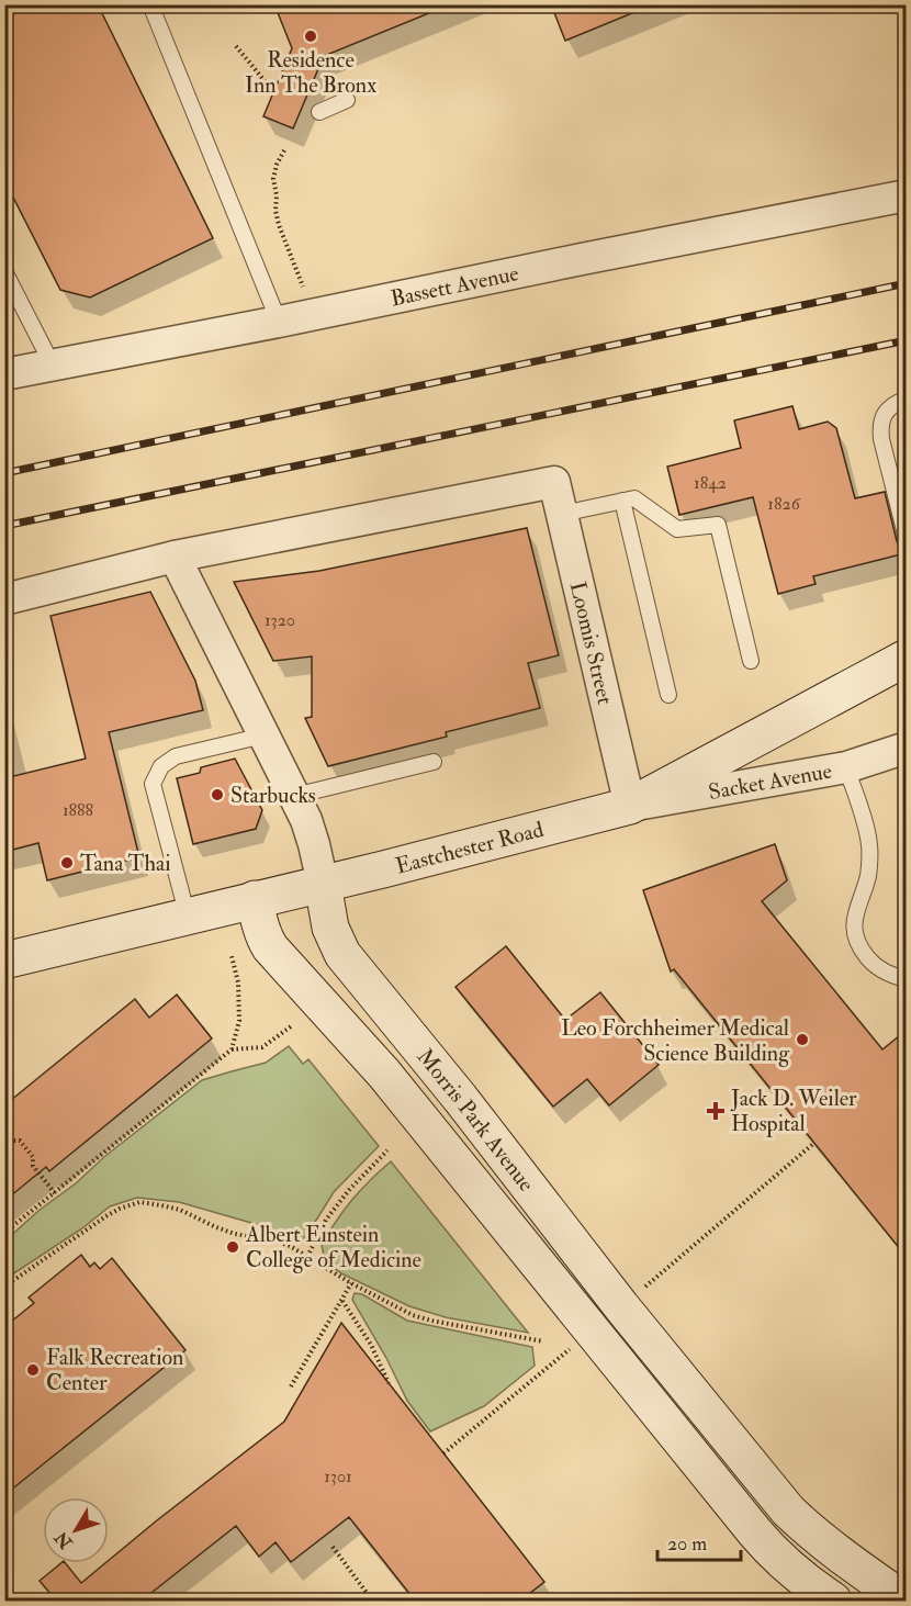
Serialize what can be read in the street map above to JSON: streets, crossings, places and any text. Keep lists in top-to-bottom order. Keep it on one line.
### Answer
{"streets":{"main road":["Eastchester Road","Morris Park Avenue"],"street":["Bassett Avenue","Loomis Street","Sacket Avenue"]},"crossings":[["Loomis Street","Sacket Avenue"],["Loomis Street","Eastchester Road"],["Loomis Street","Morris Park Avenue"],["Sacket Avenue","Eastchester Road"],["Eastchester Road","Morris Park Avenue"]],"places":{"other":["Residence Inn The Bronx","Starbucks","Tana Thai","Leo Forchheimer Medical Science Building","Albert Einstein College of Medicine","Falk Recreation Center"],"health":["Jack D. Weiler Hospital"]},"house_numbers":["1842","1826","1320","1888","1301"],"scale_bar":"20 m","north":"bottom left"}
